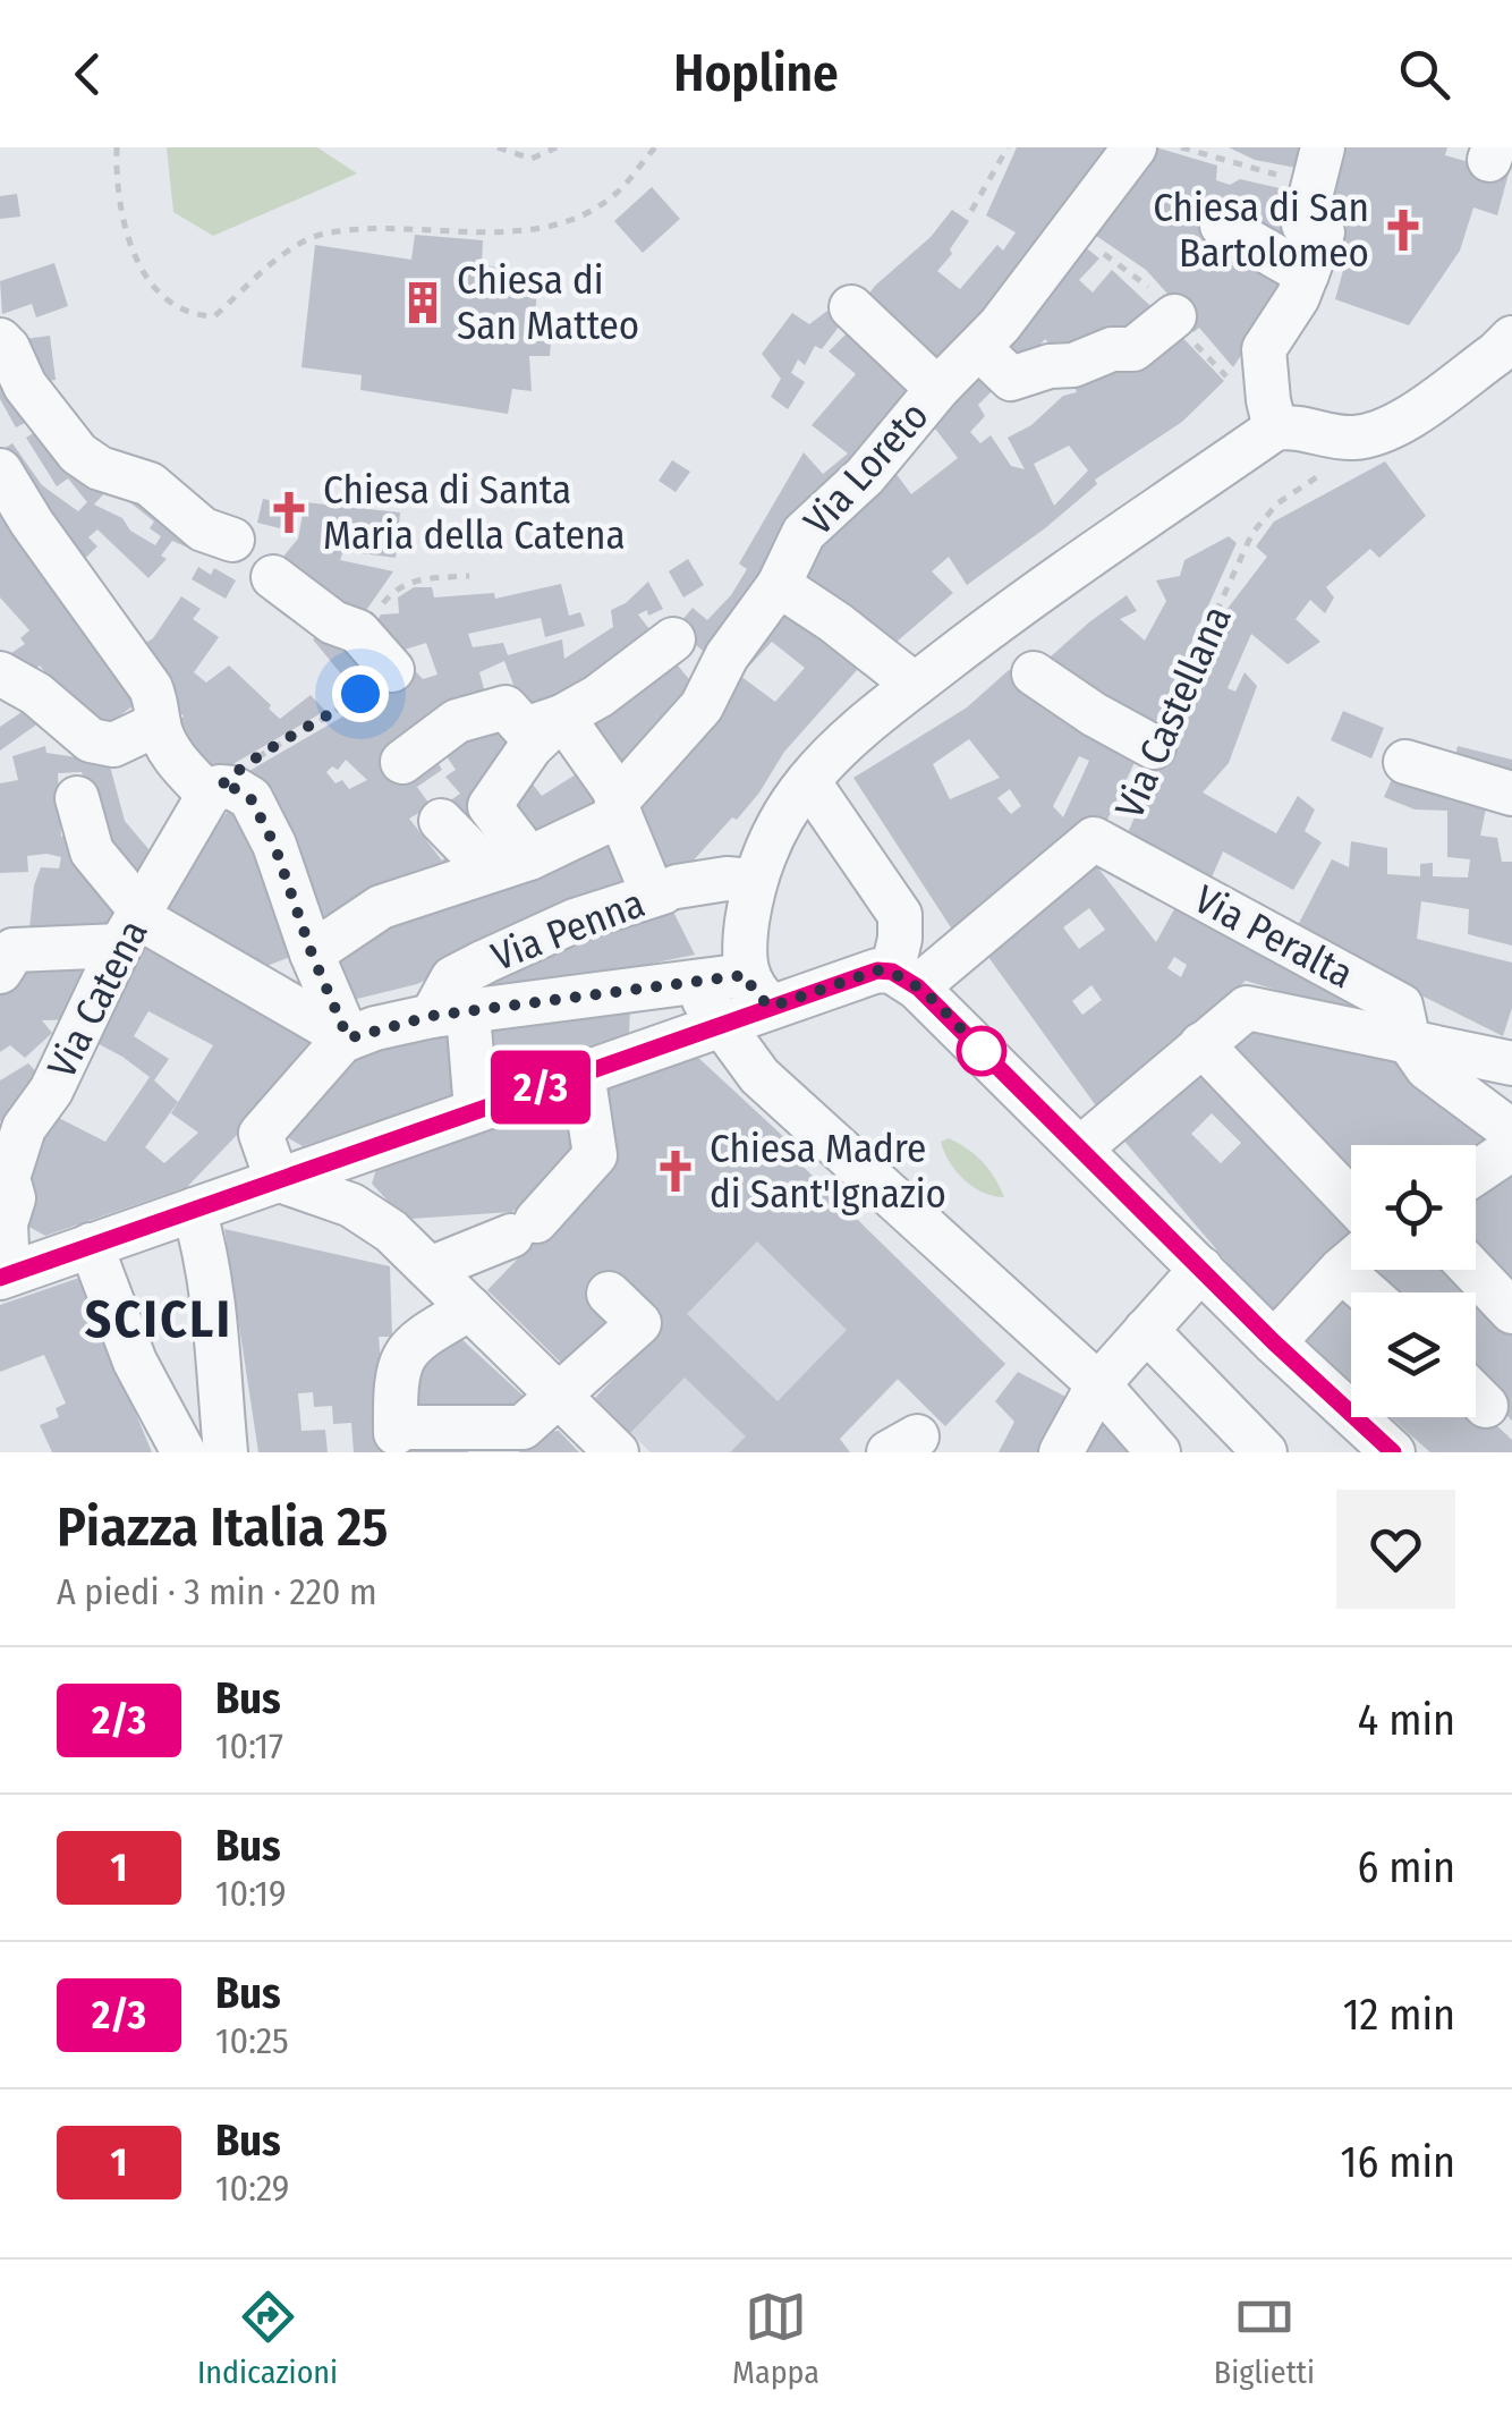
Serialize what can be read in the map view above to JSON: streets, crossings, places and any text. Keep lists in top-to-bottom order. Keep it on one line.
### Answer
{"streets":{"street":["Via Loreto","Via Castellana","Via Penna","Via Peralta","Via Catena"]},"crossings":[["Via Castellana","Via Peralta"]],"districts":["SCICLI"],"places":{"church":["Chiesa di San Bartolomeo","Chiesa di Santa Maria della Catena","Chiesa Madre di Sant'Ignazio"],"building":["Chiesa di San Matteo"]},"lines":["bus line 2/3"],"page":{"header":"Hopline","on_map":"2/3","heading":["Piazza Italia 25","A piedi · 3 min · 220 m"],"list":[{"mark":"2/3","name":"Bus","note":"10:17","value":"4 min"},{"mark":"1","name":"Bus","note":"10:19","value":"6 min"},{"mark":"2/3","name":"Bus","note":"10:25","value":"12 min"},{"mark":"1","name":"Bus","note":"10:29","value":"16 min"}],"tabs":["Indicazioni","Mappa","Biglietti"]}}
